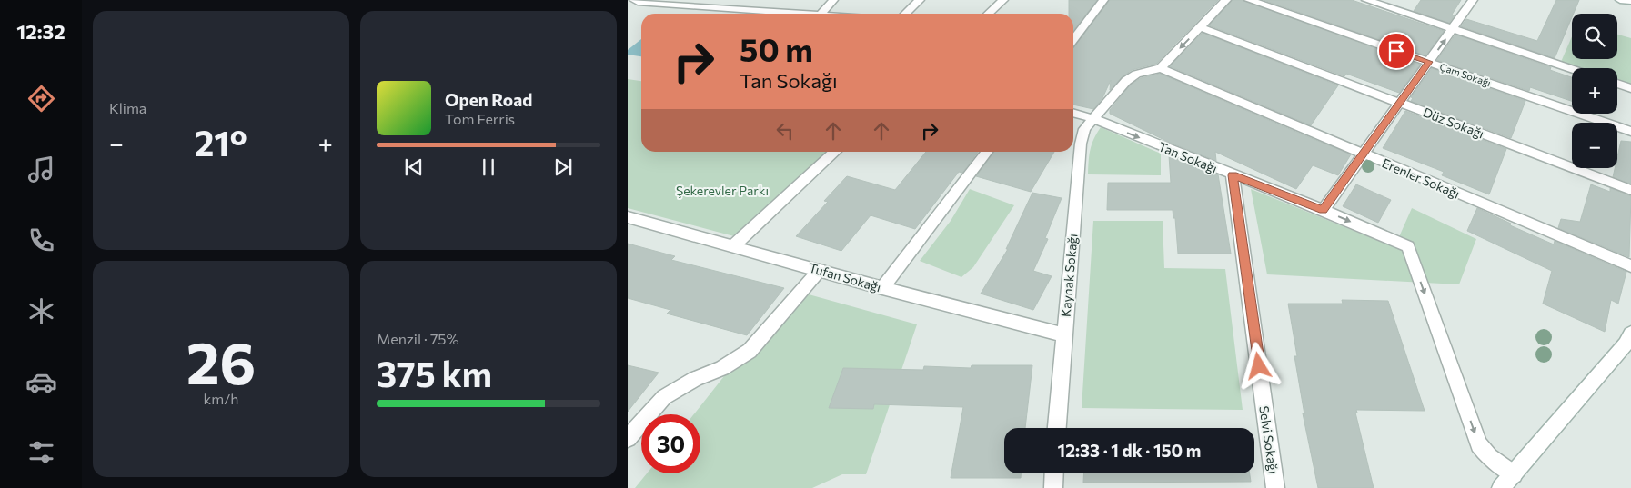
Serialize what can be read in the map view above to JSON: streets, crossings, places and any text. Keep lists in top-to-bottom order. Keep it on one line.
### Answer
{"streets":{"street":["Çam Sokağı","Düz Sokağı","Tan Sokağı","Erenler Sokağı","Kaynak Sokağı","Tufan Sokağı","Selvi Sokağı"]},"crossings":[["Tan Sokağı","Kaynak Sokağı"],["Tan Sokağı","Selvi Sokağı"],["Erenler Sokağı","Kaynak Sokağı"],["Kaynak Sokağı","Tufan Sokağı"]],"one_way":["Tan Sokağı"],"parks":["Şekerevler Parkı"],"page":{"tabs":"12:32","tile":["Klima",["26","km/h"],["Menzil · 75%","375 km"]],"map_buttons":["+","−"],"turn":["50 m","Tan Sokağı"],"song":["Open Road","Tom Ferris"],"heat":["−","21°","+"],"limit":"30","trip":"12:33 · 1 dk · 150 m"}}
